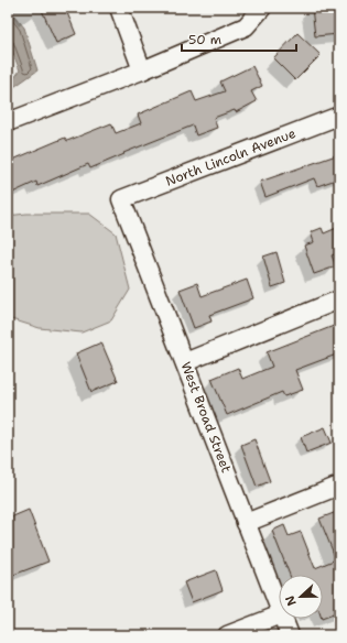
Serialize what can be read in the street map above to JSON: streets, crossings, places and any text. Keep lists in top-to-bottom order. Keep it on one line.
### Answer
{"streets":{"street":["North Lincoln Avenue","West Broad Street"]},"crossings":[["North Lincoln Avenue","West Broad Street"]],"scale_bar":"50 m","north":"left"}
